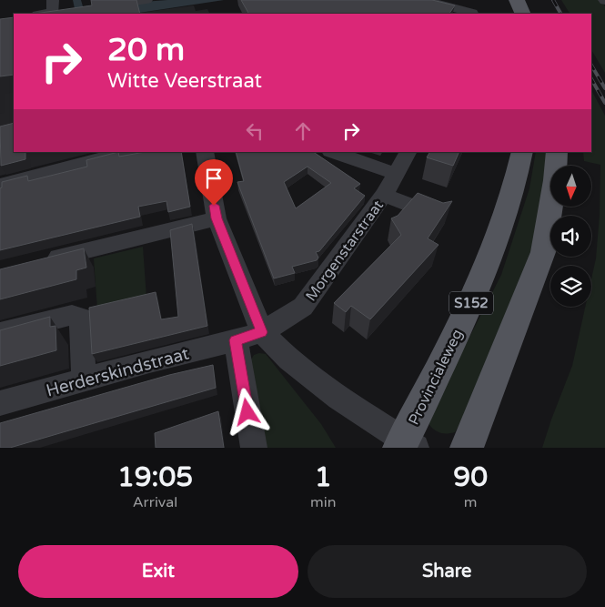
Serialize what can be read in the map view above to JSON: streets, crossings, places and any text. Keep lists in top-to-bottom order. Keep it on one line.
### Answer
{"streets":{"main road":["S152","Provincialeweg"],"street":["Morgenstarstraat","Herderskindstraat"]},"crossings":[["Morgenstarstraat","Herderskindstraat"]],"north":"bottom","page":{"turn":["20 m","Witte Veerstraat"],"eta":["19:05","Arrival","1","min","90","m"],"buttons":["Exit","Share"]}}
